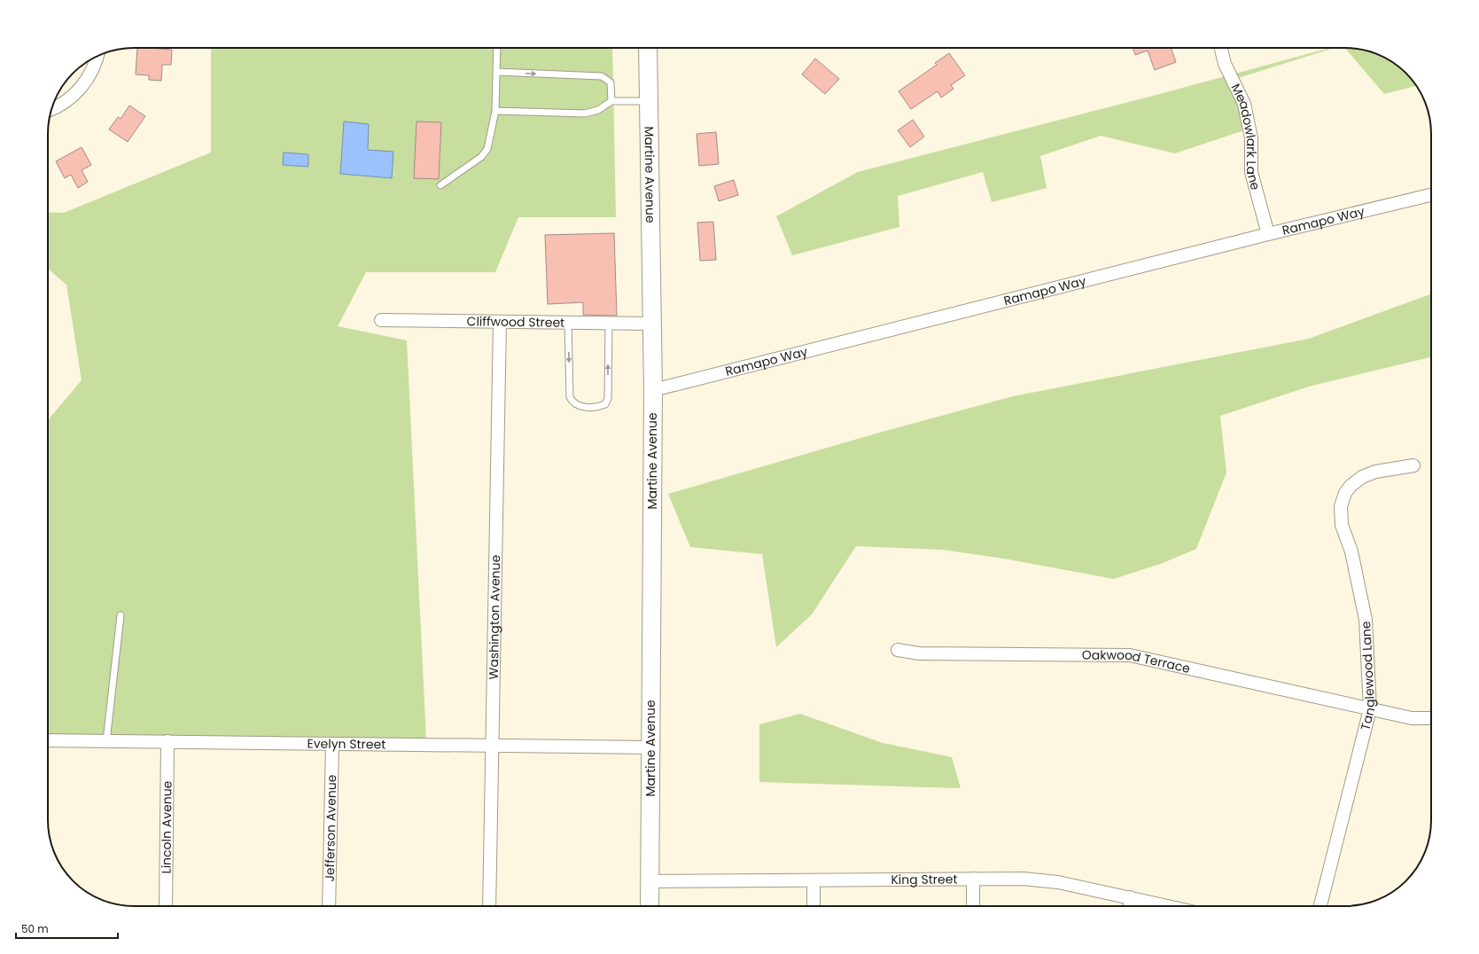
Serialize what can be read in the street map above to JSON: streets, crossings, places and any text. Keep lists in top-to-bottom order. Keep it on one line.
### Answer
{"streets":{"main road":["Martine Avenue"],"street":["Meadowlark Lane","Ramapo Way","Cliffwood Street","Washington Avenue","Oakwood Terrace","Tanglewood Lane","Evelyn Street","Lincoln Avenue","Jefferson Avenue","King Street"]},"crossings":[["Meadowlark Lane","Ramapo Way"],["Martine Avenue","Ramapo Way"],["Martine Avenue","Cliffwood Street"],["Martine Avenue","Evelyn Street"],["Martine Avenue","King Street"],["Cliffwood Street","Washington Avenue"],["Washington Avenue","Evelyn Street"],["Oakwood Terrace","Tanglewood Lane"],["Evelyn Street","Lincoln Avenue"],["Evelyn Street","Jefferson Avenue"]],"scale_bar":"50 m"}
